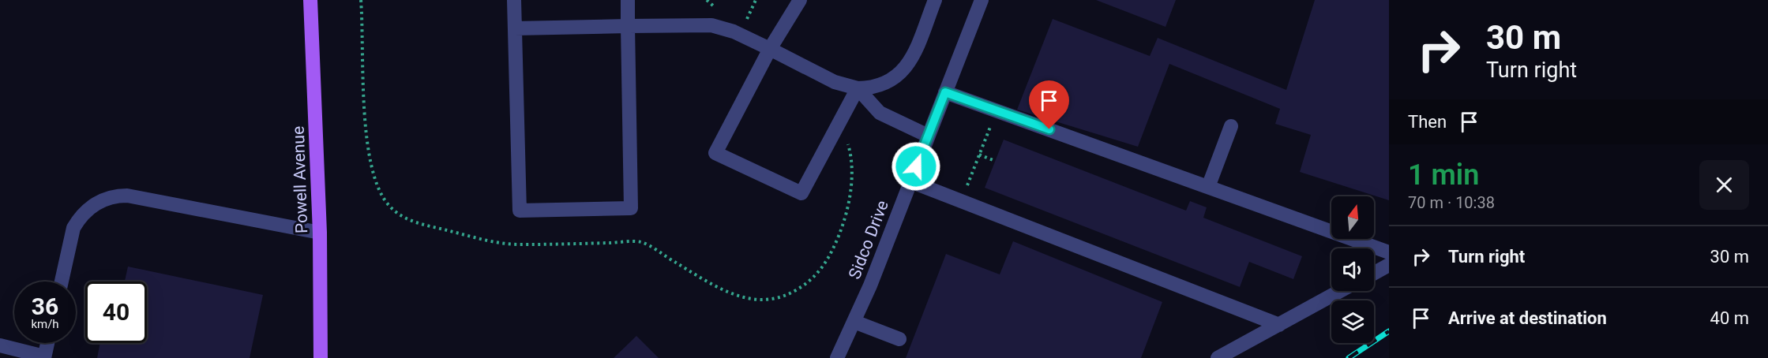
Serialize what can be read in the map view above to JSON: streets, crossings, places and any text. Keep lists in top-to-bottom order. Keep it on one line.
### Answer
{"streets":{"main road":["Powell Avenue"],"street":["Sidco Drive"]},"north":"top","page":{"turn":["30 m","Turn right"],"then":"Then","heading":["1 min","70 m · 10:38"],"list":[{"name":"Turn right","value":"30 m"},{"name":"Arrive at destination","value":"40 m"}],"speed":"36 km/h","limit":"40"}}
